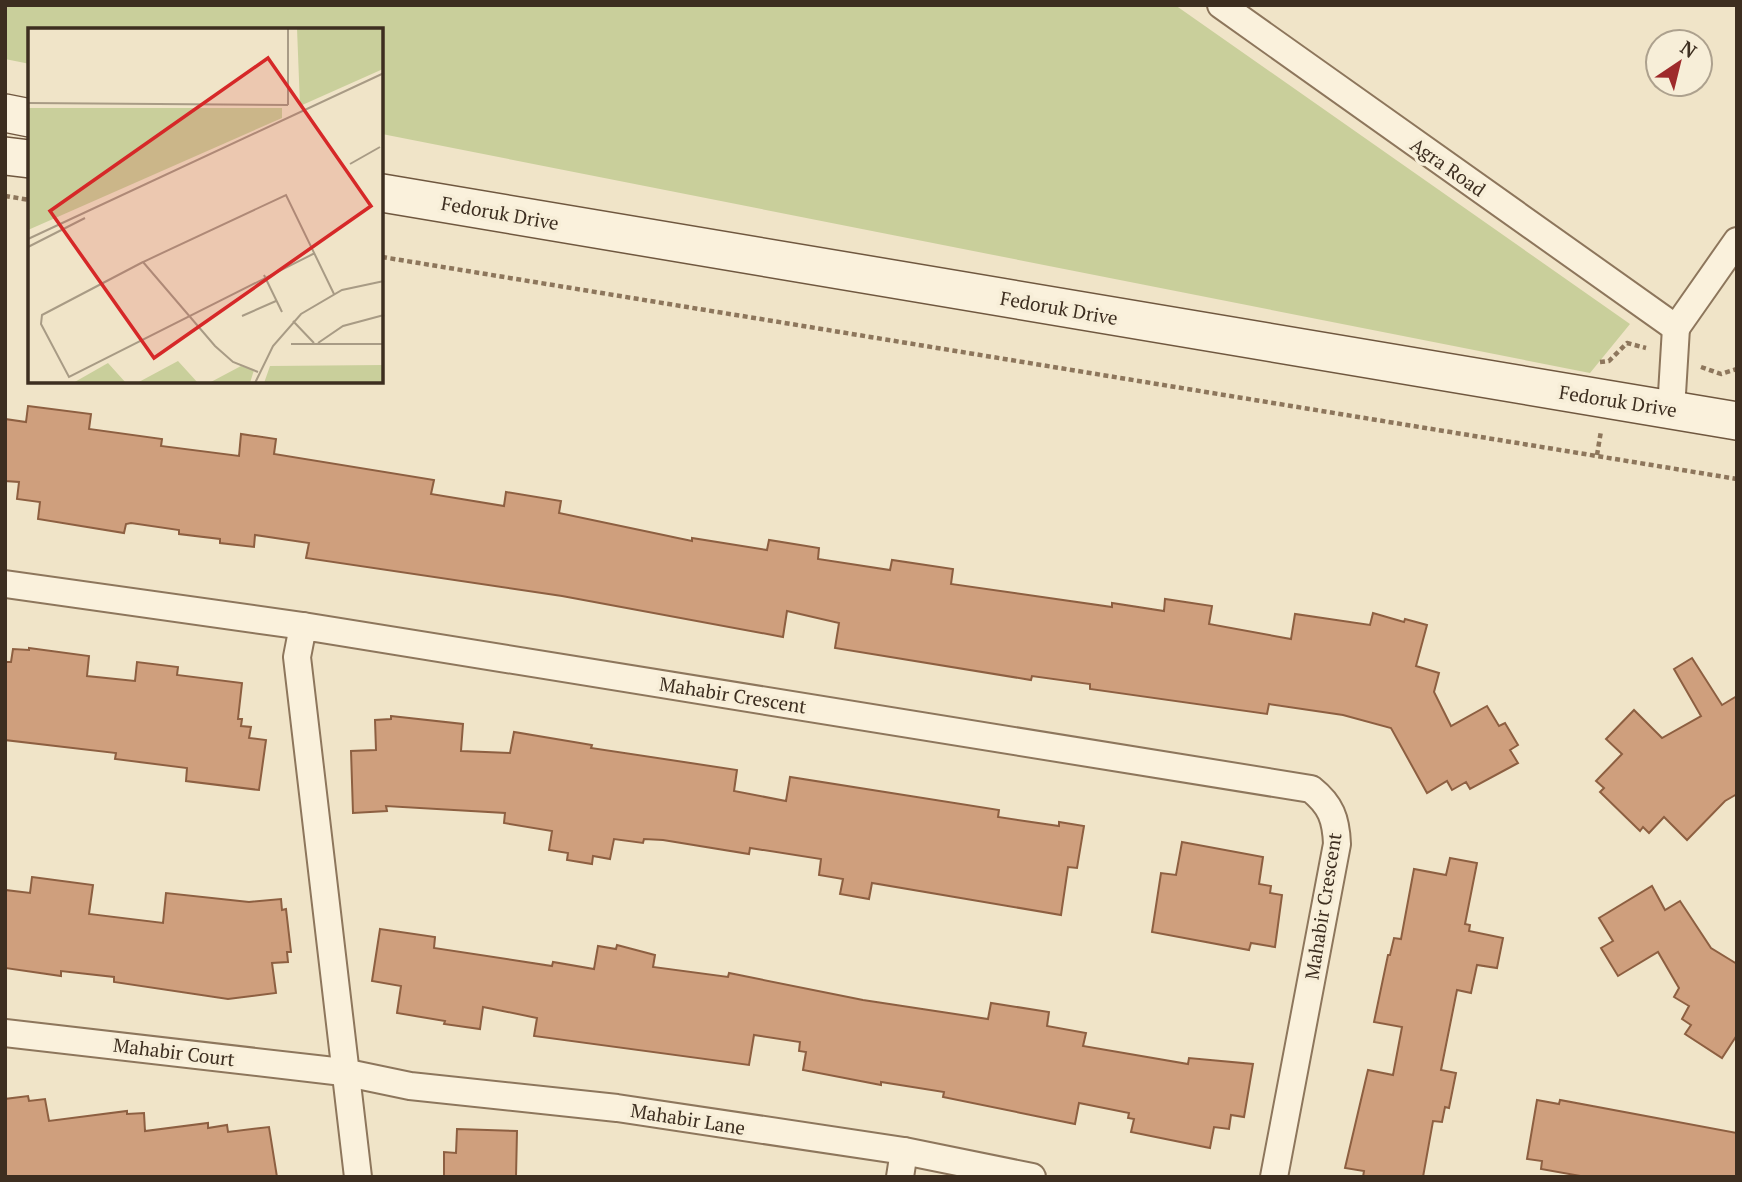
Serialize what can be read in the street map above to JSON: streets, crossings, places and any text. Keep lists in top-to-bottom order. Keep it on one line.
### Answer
{"streets":{"main road":["Fedoruk Drive"],"street":["Agra Road","Mahabir Crescent","Mahabir Court","Mahabir Lane"]},"crossings":[["Mahabir Court","Mahabir Lane"]],"north":"top right"}
